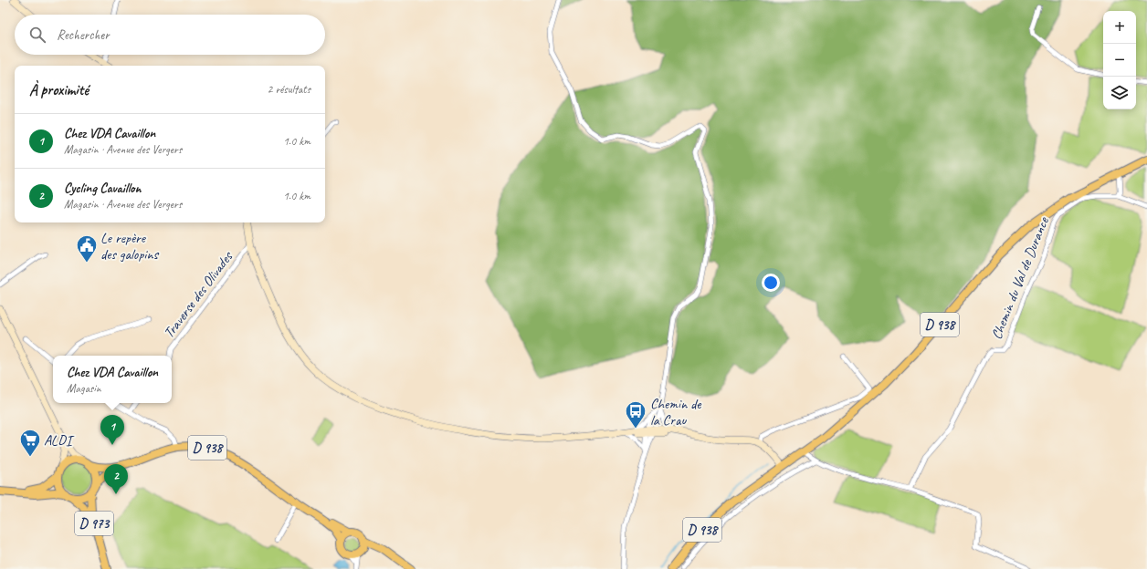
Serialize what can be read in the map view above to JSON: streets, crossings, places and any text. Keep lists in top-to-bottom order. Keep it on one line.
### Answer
{"streets":{"main road":["D 938","D 973"],"street":["Chemin du Val de Durance","Traverse des Olivades"]},"crossings":[["D 938","D 973"]],"places":{"public building":["Le repère des galopins"],"bus stop":["Chemin de la Crau"],"supermarket":["ALDI"]},"page":{"map_buttons":["+","−"],"search":"Rechercher","heading":["À proximité","2 résultats"],"list":[{"mark":"1","name":"Chez VDA Cavaillon","note":"Magasin · Avenue des Vergers","value":"1.0 km"},{"mark":"2","name":"Cycling Cavaillon","note":"Magasin · Avenue des Vergers","value":"1.0 km"}],"popup":["Chez VDA Cavaillon","Magasin"],"pins":["1","2"]}}
